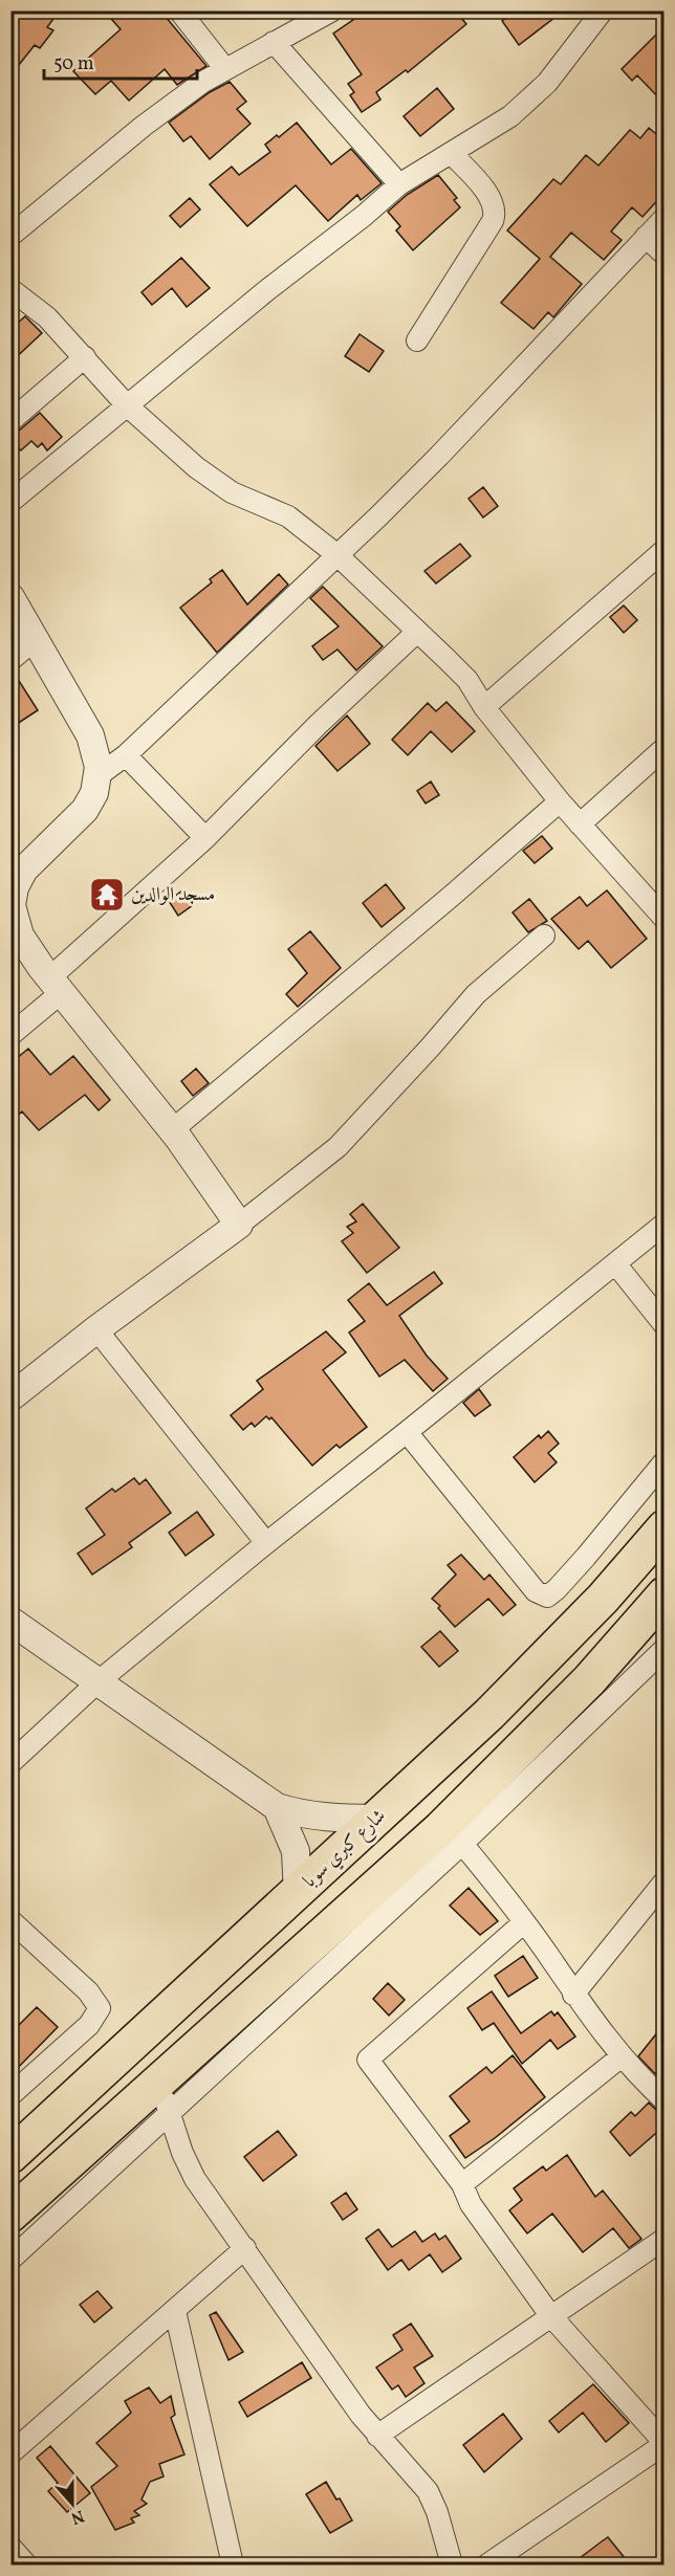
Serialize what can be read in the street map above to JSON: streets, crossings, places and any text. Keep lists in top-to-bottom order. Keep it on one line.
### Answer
{"streets":{"highway":["شارع كبري سوبا"]},"places":{"temple":["مسجد الوالدين"]},"scale_bar":"50 m","north":"bottom"}
